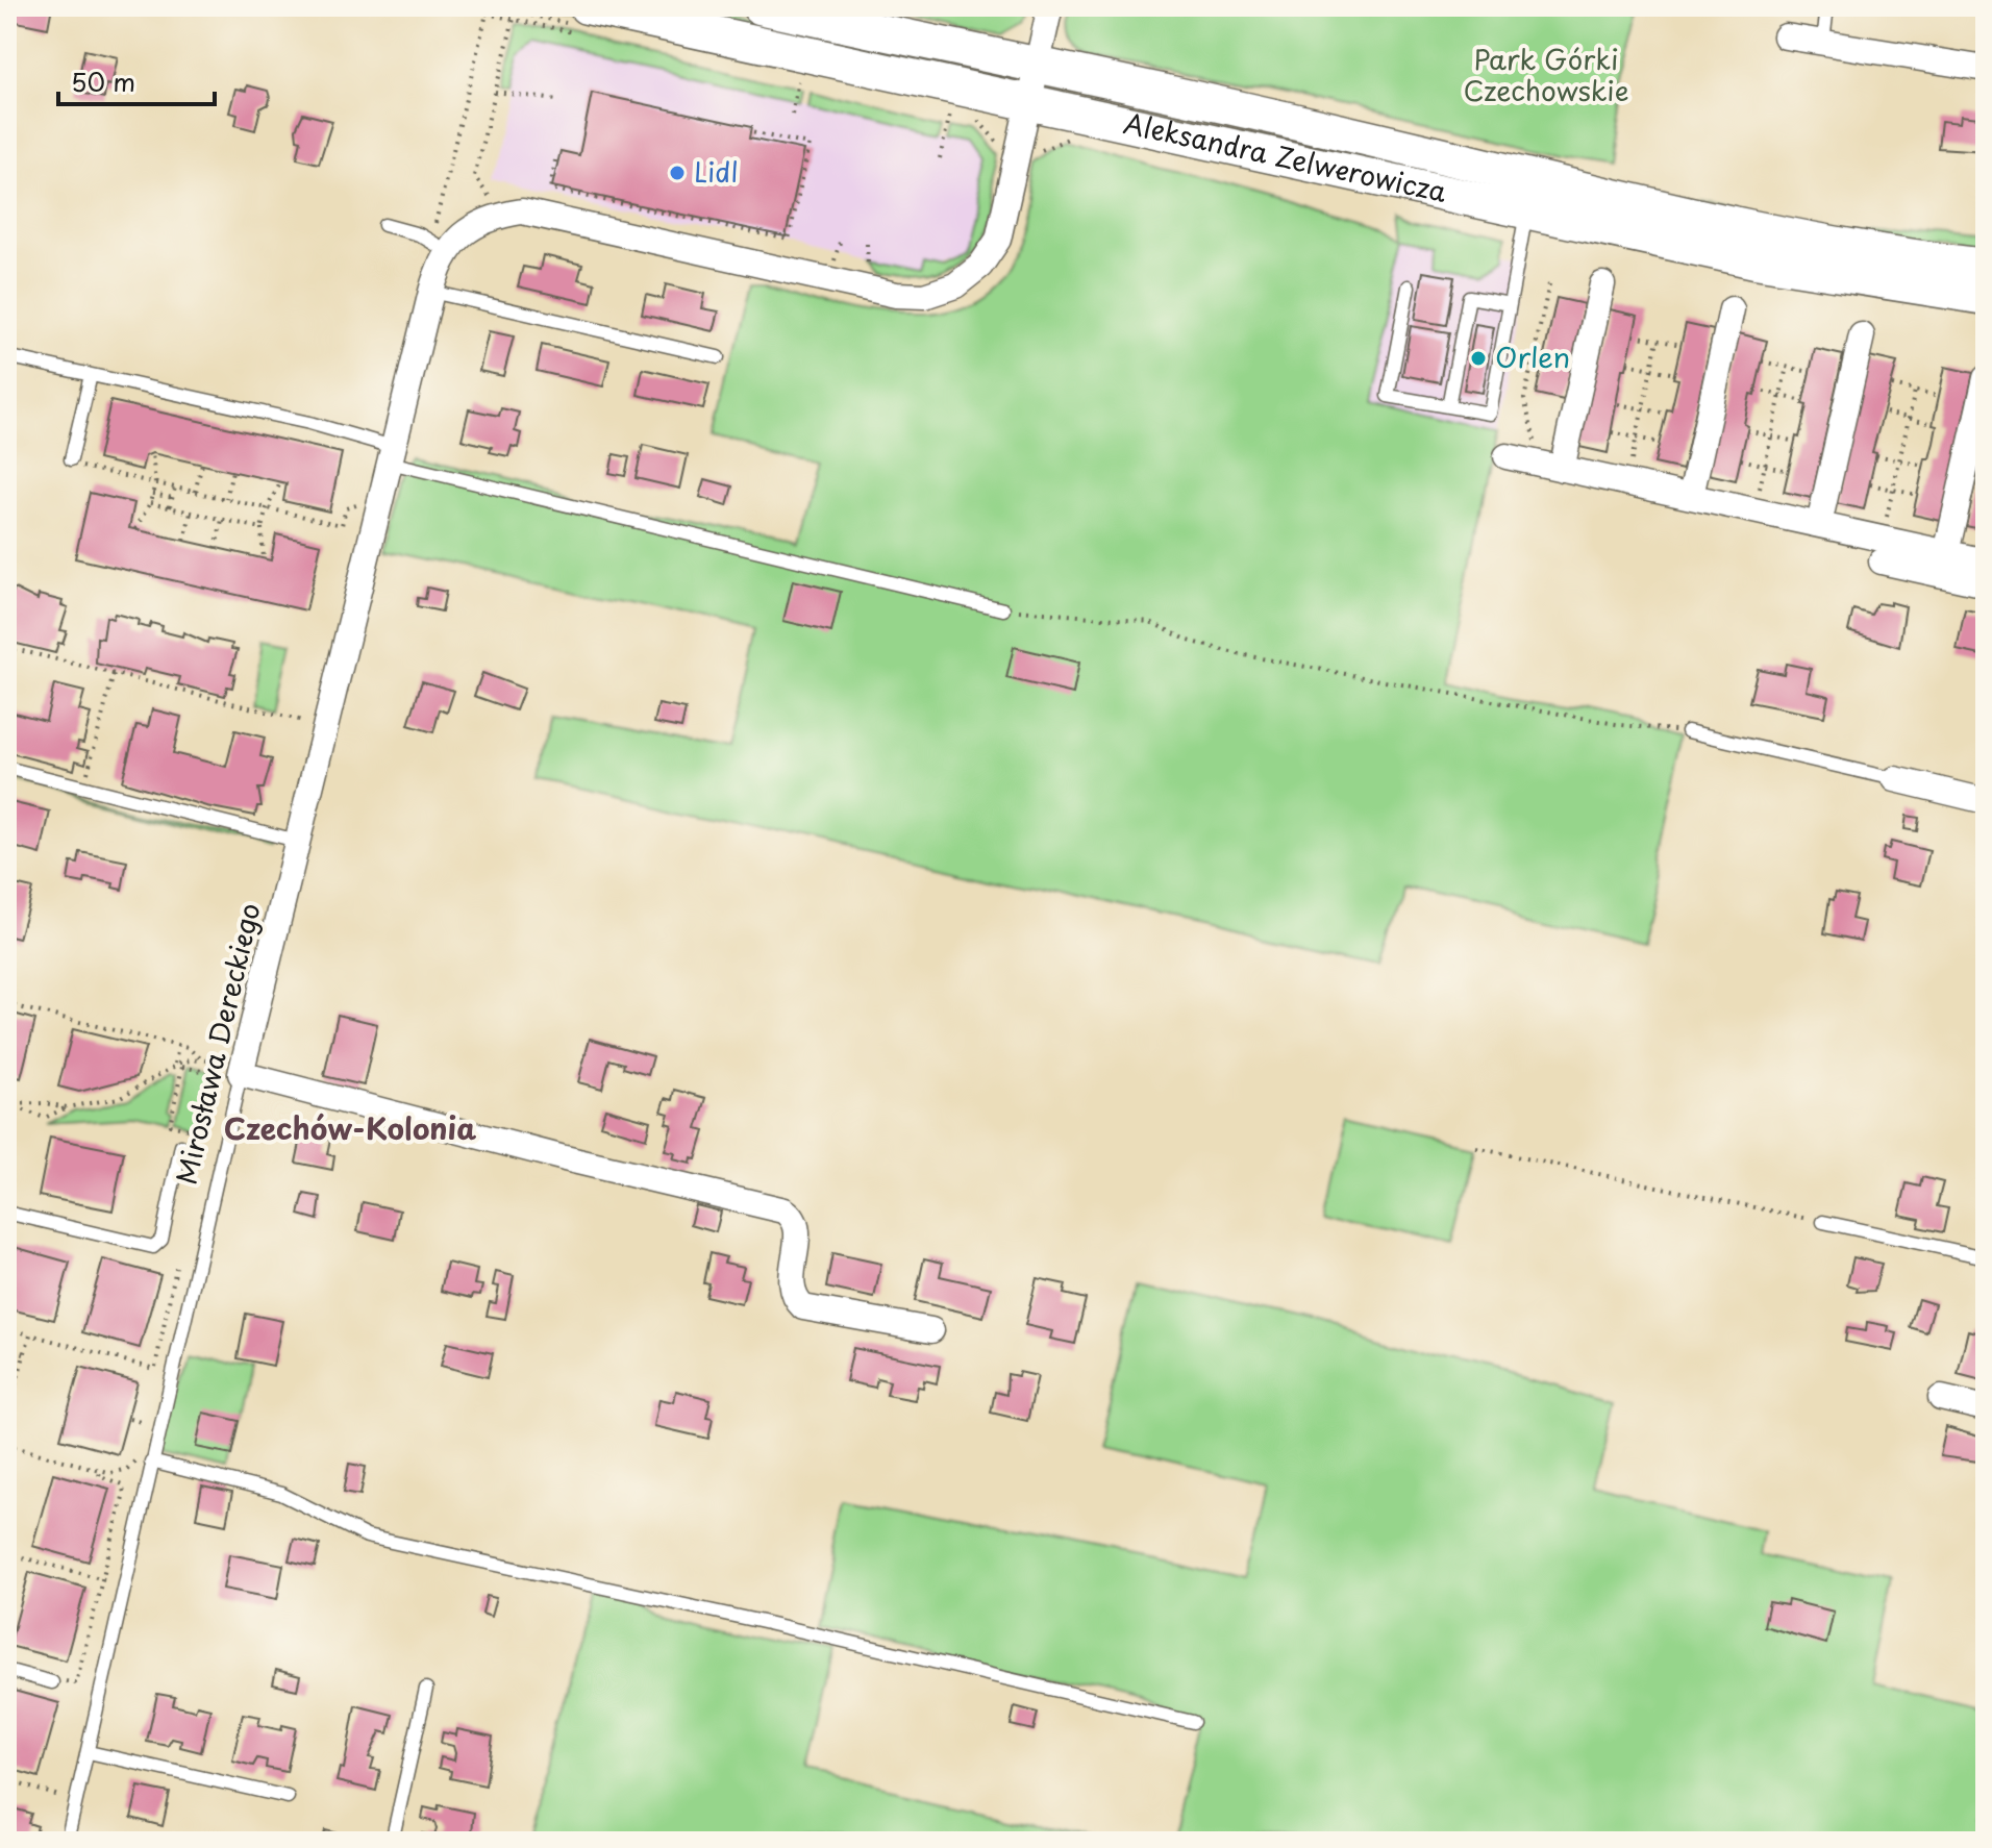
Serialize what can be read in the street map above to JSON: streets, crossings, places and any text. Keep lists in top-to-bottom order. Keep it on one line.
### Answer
{"streets":{"street":["Aleksandra Zelwerowicza","Mirosława Dereckiego"]},"districts":["Czechów-Kolonia"],"parks":["Park Górki Czechowskie"],"places":["Lidl","Orlen"],"scale_bar":"50 m"}
